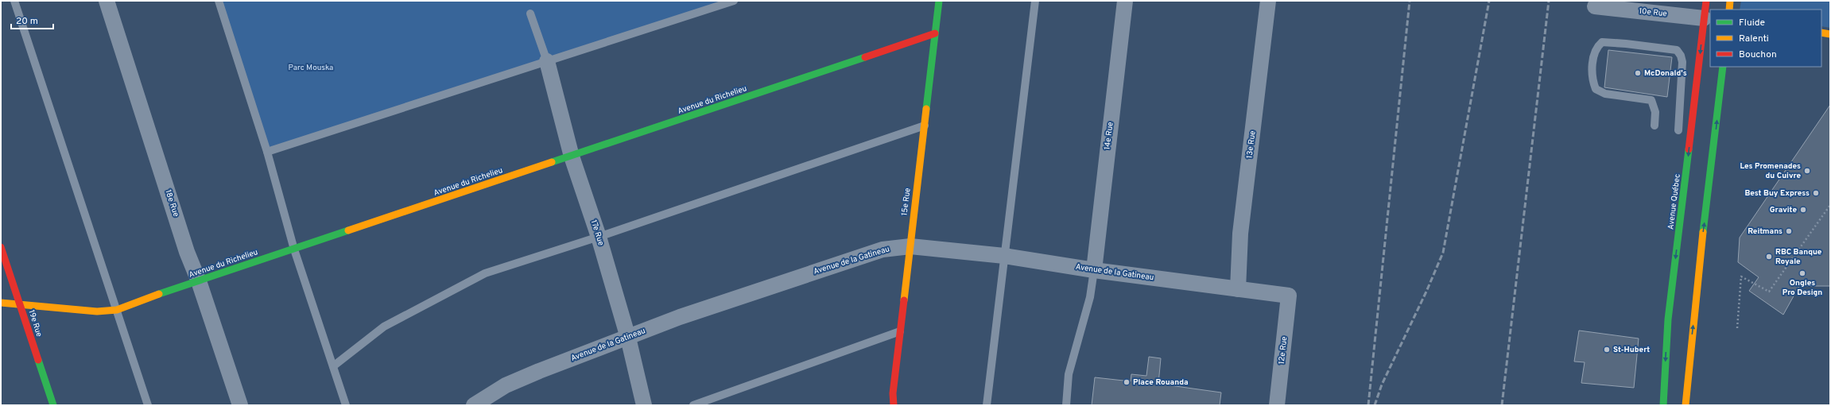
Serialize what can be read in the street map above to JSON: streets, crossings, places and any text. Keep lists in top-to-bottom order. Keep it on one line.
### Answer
{"streets":{"street":["10e Rue","Avenue du Richelieu","14e Rue","13e Rue","15e Rue","Avenue Québec","18e Rue","17e Rue","Avenue de la Gatineau","19e Rue","12e Rue"]},"crossings":[["10e Rue","Avenue Québec"],["Avenue du Richelieu","15e Rue"],["Avenue du Richelieu","18e Rue"],["Avenue du Richelieu","17e Rue"],["Avenue du Richelieu","19e Rue"],["14e Rue","Avenue de la Gatineau"],["13e Rue","Avenue de la Gatineau"],["15e Rue","Avenue de la Gatineau"],["17e Rue","Avenue de la Gatineau"],["Avenue de la Gatineau","12e Rue"]],"parks":["Parc Mouska"],"places":["McDonald's","Les Promenades du Cuivre","Best Buy Express","Gravite","Reitmans","RBC Banque Royale","Ongles Pro Design","St-Hubert","Place Rouanda"],"legend":["Fluide","Ralenti","Bouchon"],"scale_bar":"20 m"}
